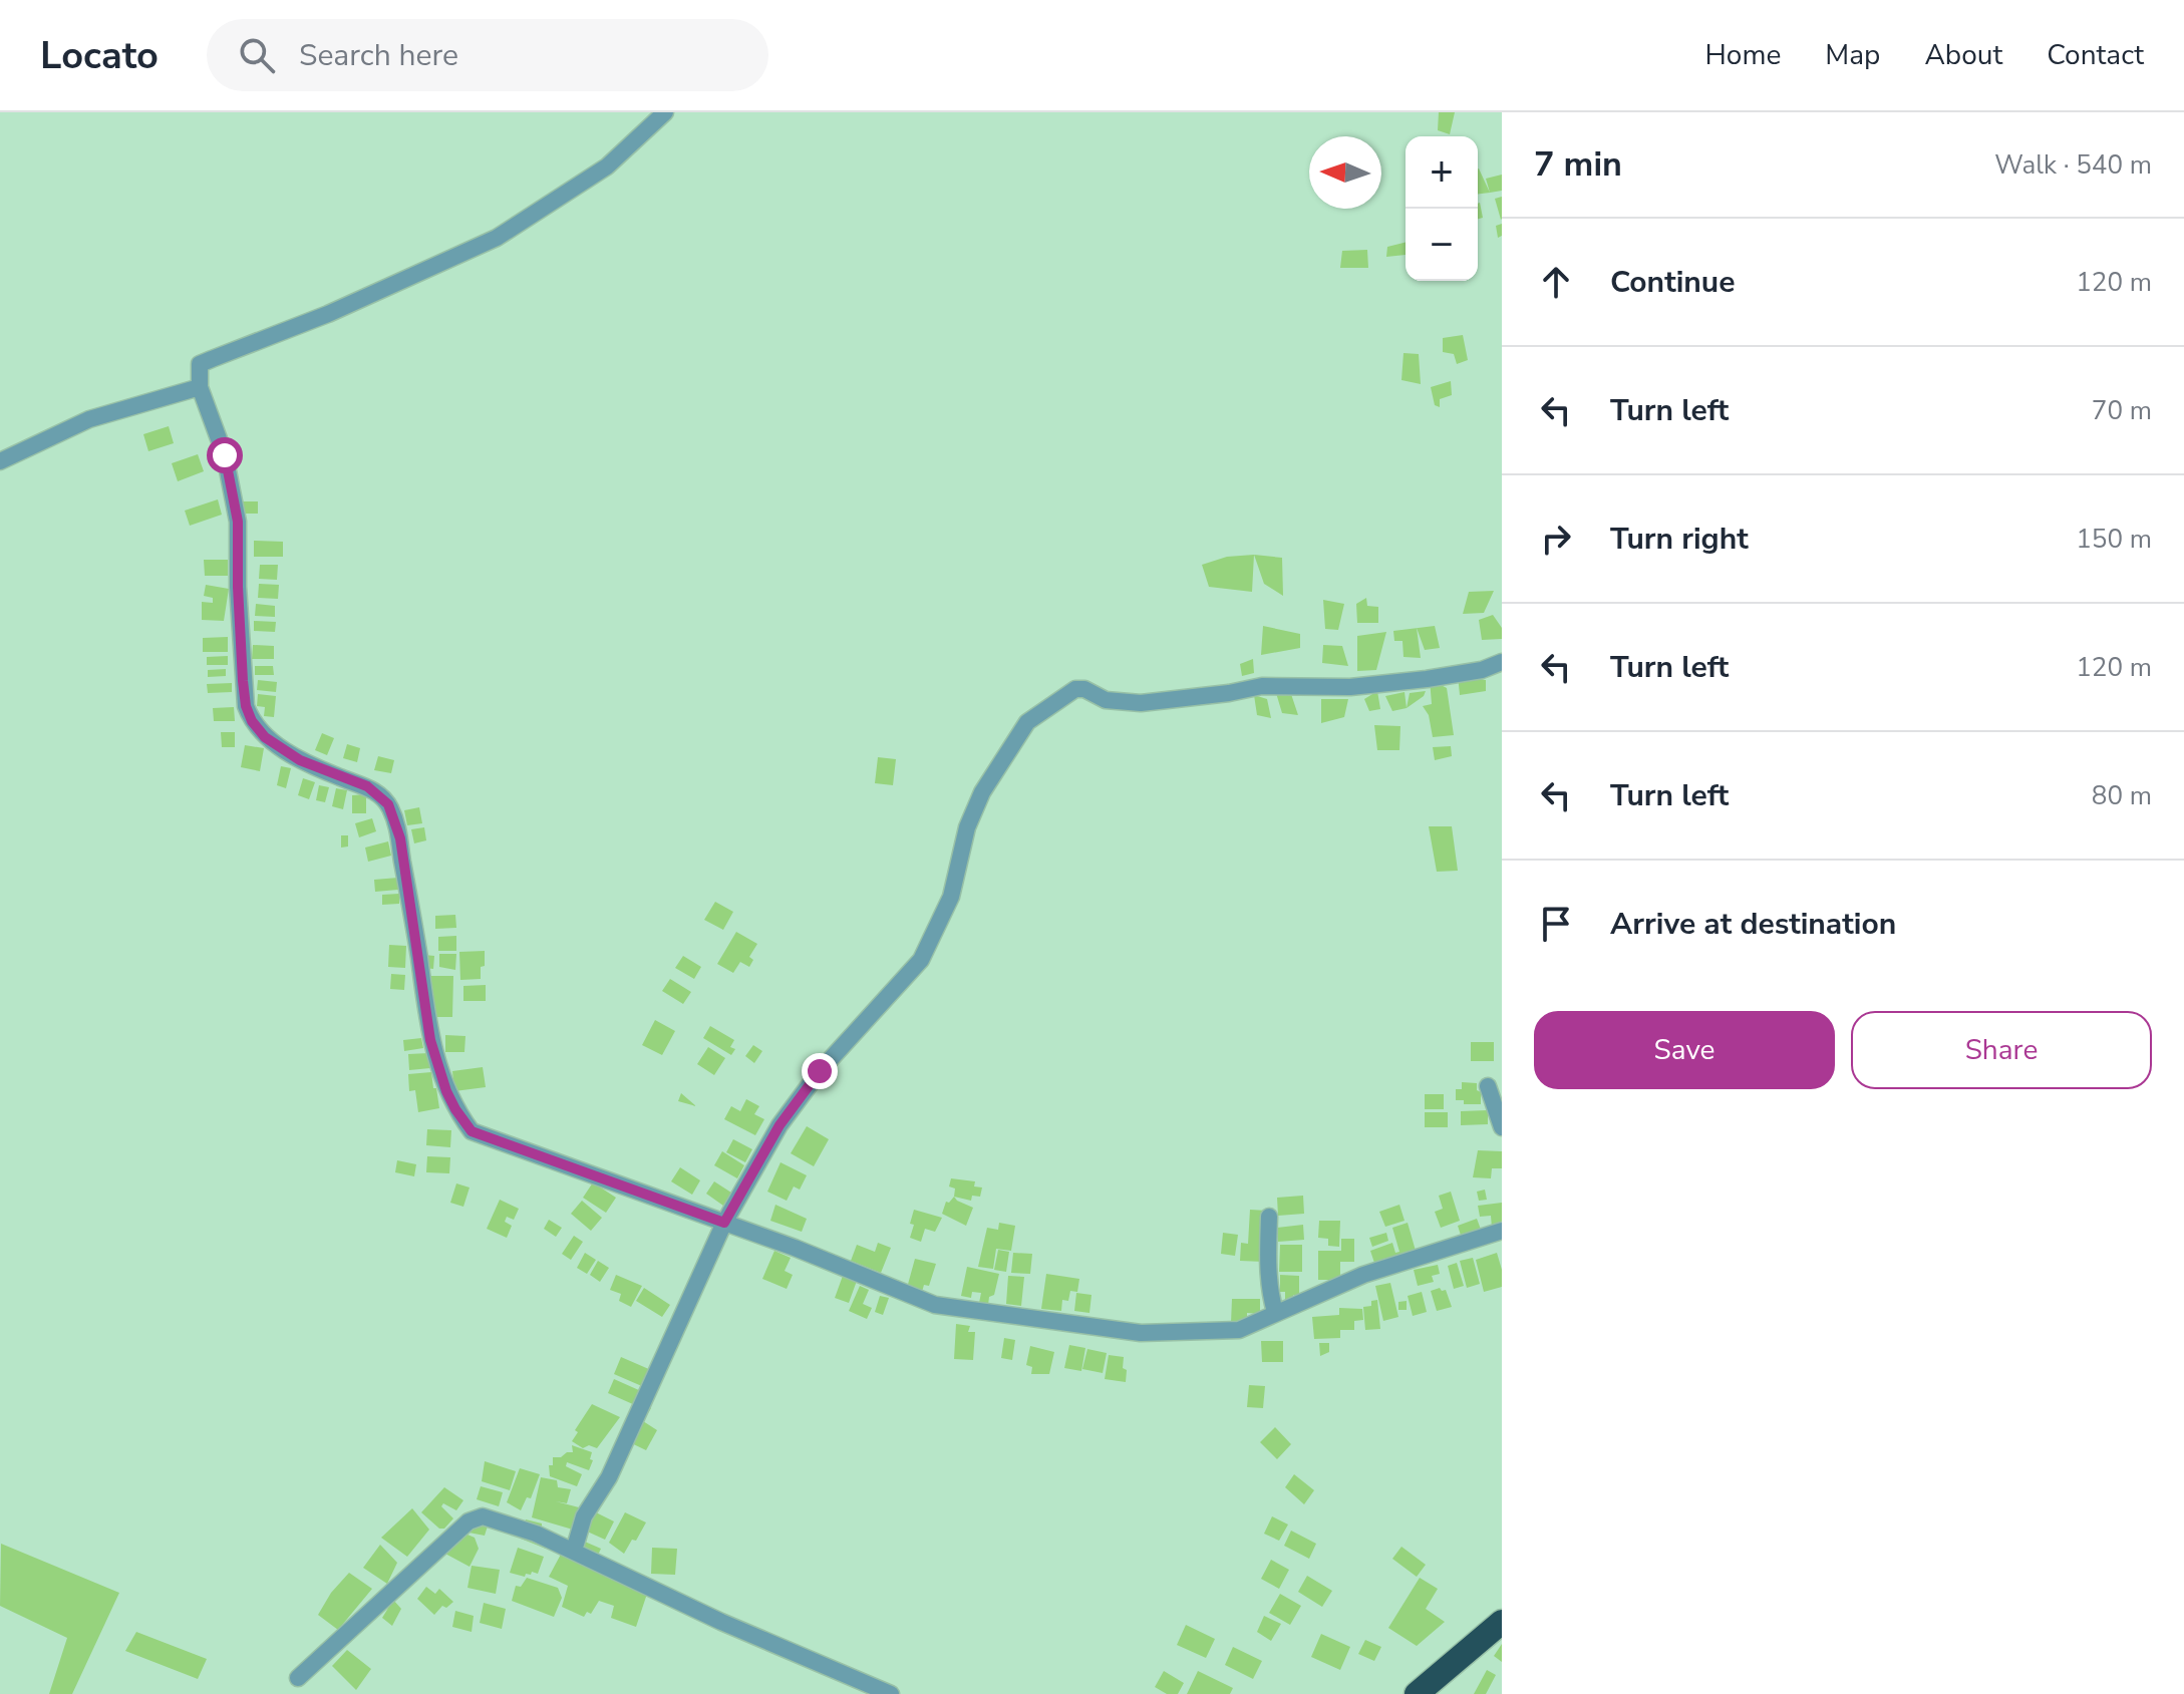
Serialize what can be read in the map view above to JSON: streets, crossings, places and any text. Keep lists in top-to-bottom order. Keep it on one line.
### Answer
{"north":"left","page":{"header":"Locato","search":"Search here","nav":["Home","Map","About","Contact"],"heading":["7 min","Walk · 540 m"],"map_buttons":["+","−"],"list":[["Continue","120 m"],["Turn left","70 m"],["Turn right","150 m"],["Turn left","120 m"],["Turn left","80 m"],"Arrive at destination"],"buttons":["Save","Share"]}}
